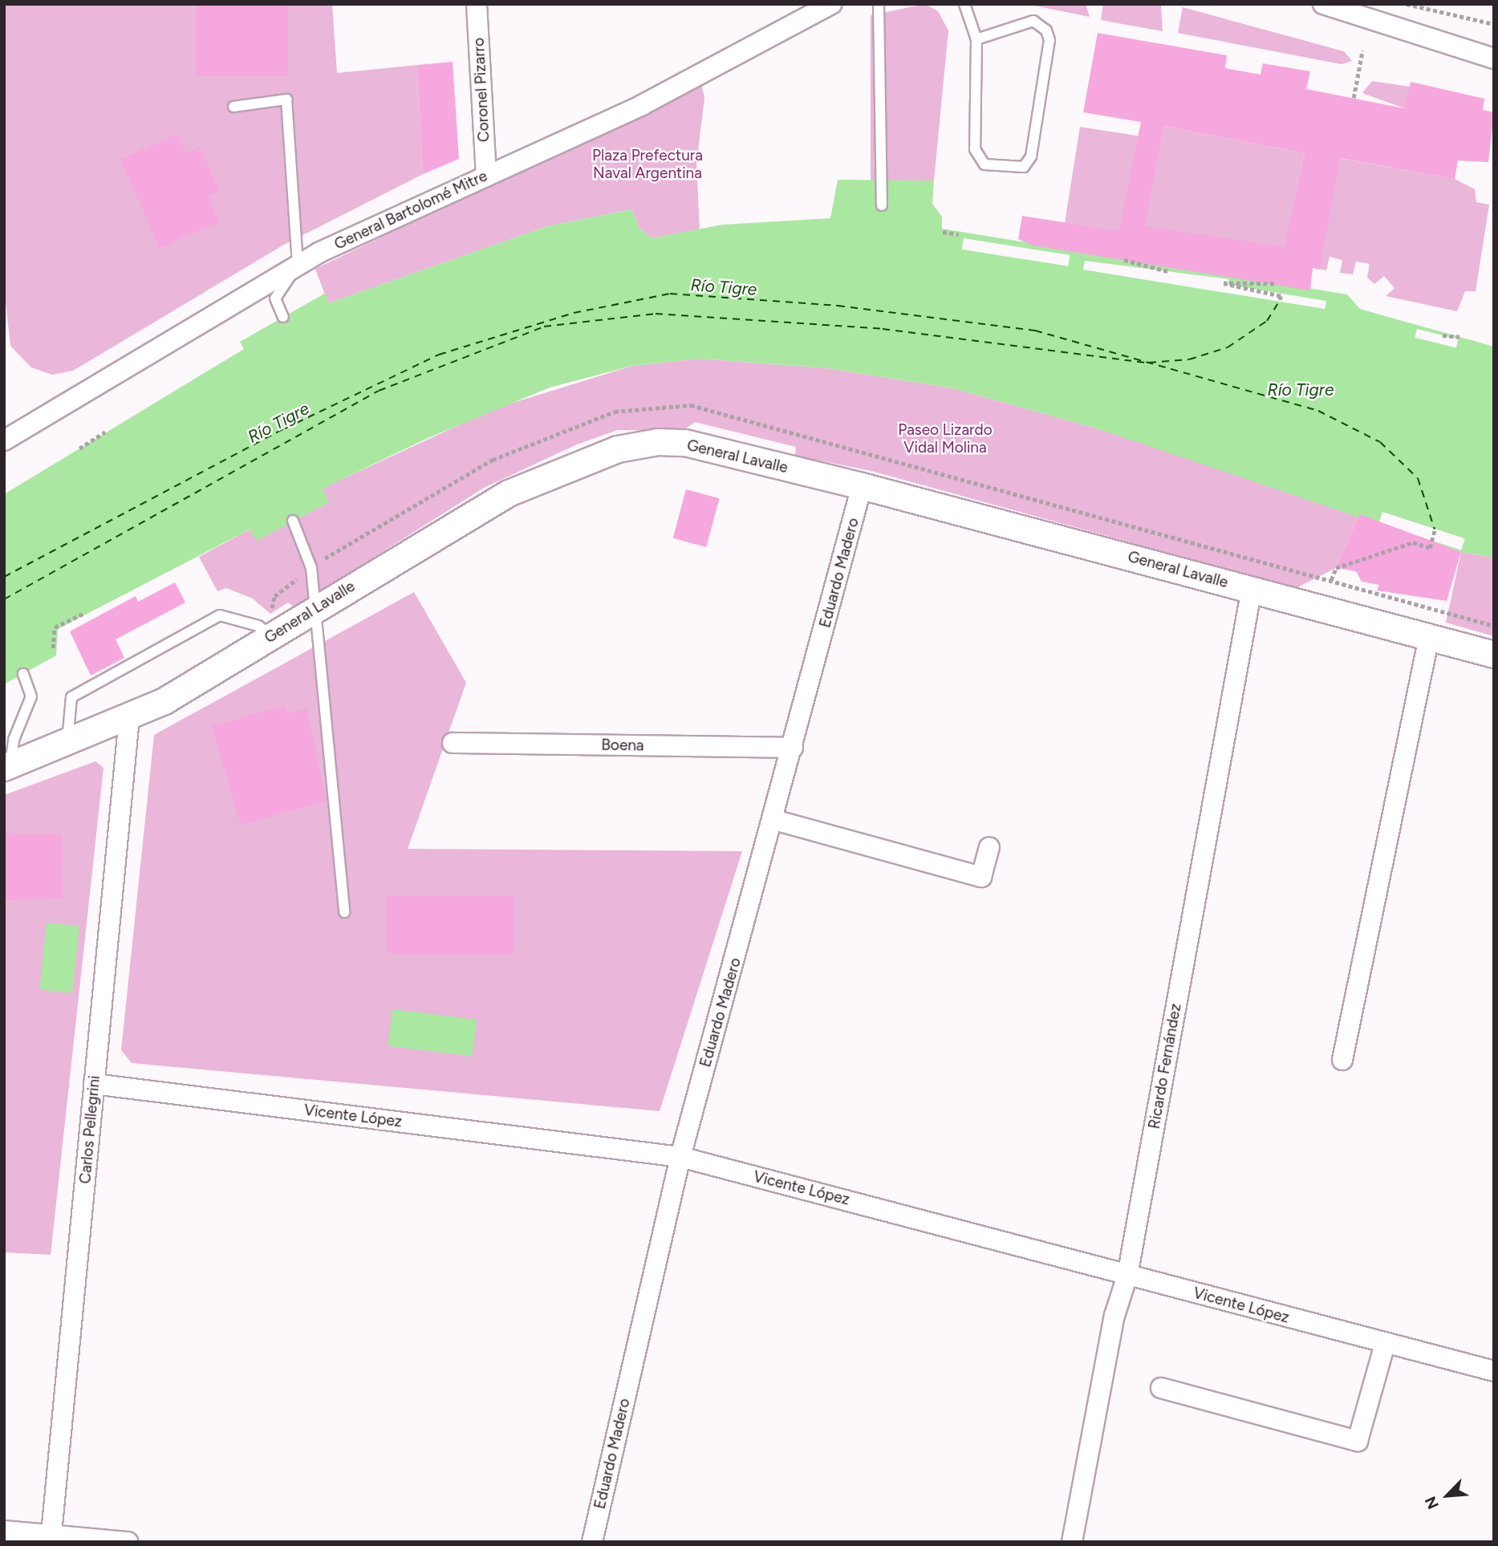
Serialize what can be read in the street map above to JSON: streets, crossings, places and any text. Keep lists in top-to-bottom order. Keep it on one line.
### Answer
{"streets":{"street":["Coronel Pizarro","General Bartolomé Mitre","General Lavalle","Eduardo Madero","Boena","Ricardo Fernández","Vicente López","Carlos Pellegrini"]},"crossings":[["Coronel Pizarro","General Bartolomé Mitre"],["General Lavalle","Eduardo Madero"],["General Lavalle","Ricardo Fernández"],["General Lavalle","Carlos Pellegrini"],["Eduardo Madero","Boena"],["Eduardo Madero","Vicente López"],["Ricardo Fernández","Vicente López"],["Vicente López","Carlos Pellegrini"]],"water":["Río Tigre"],"parks":["Plaza Prefectura Naval Argentina","Paseo Lizardo Vidal Molina"],"north":"bottom left"}
